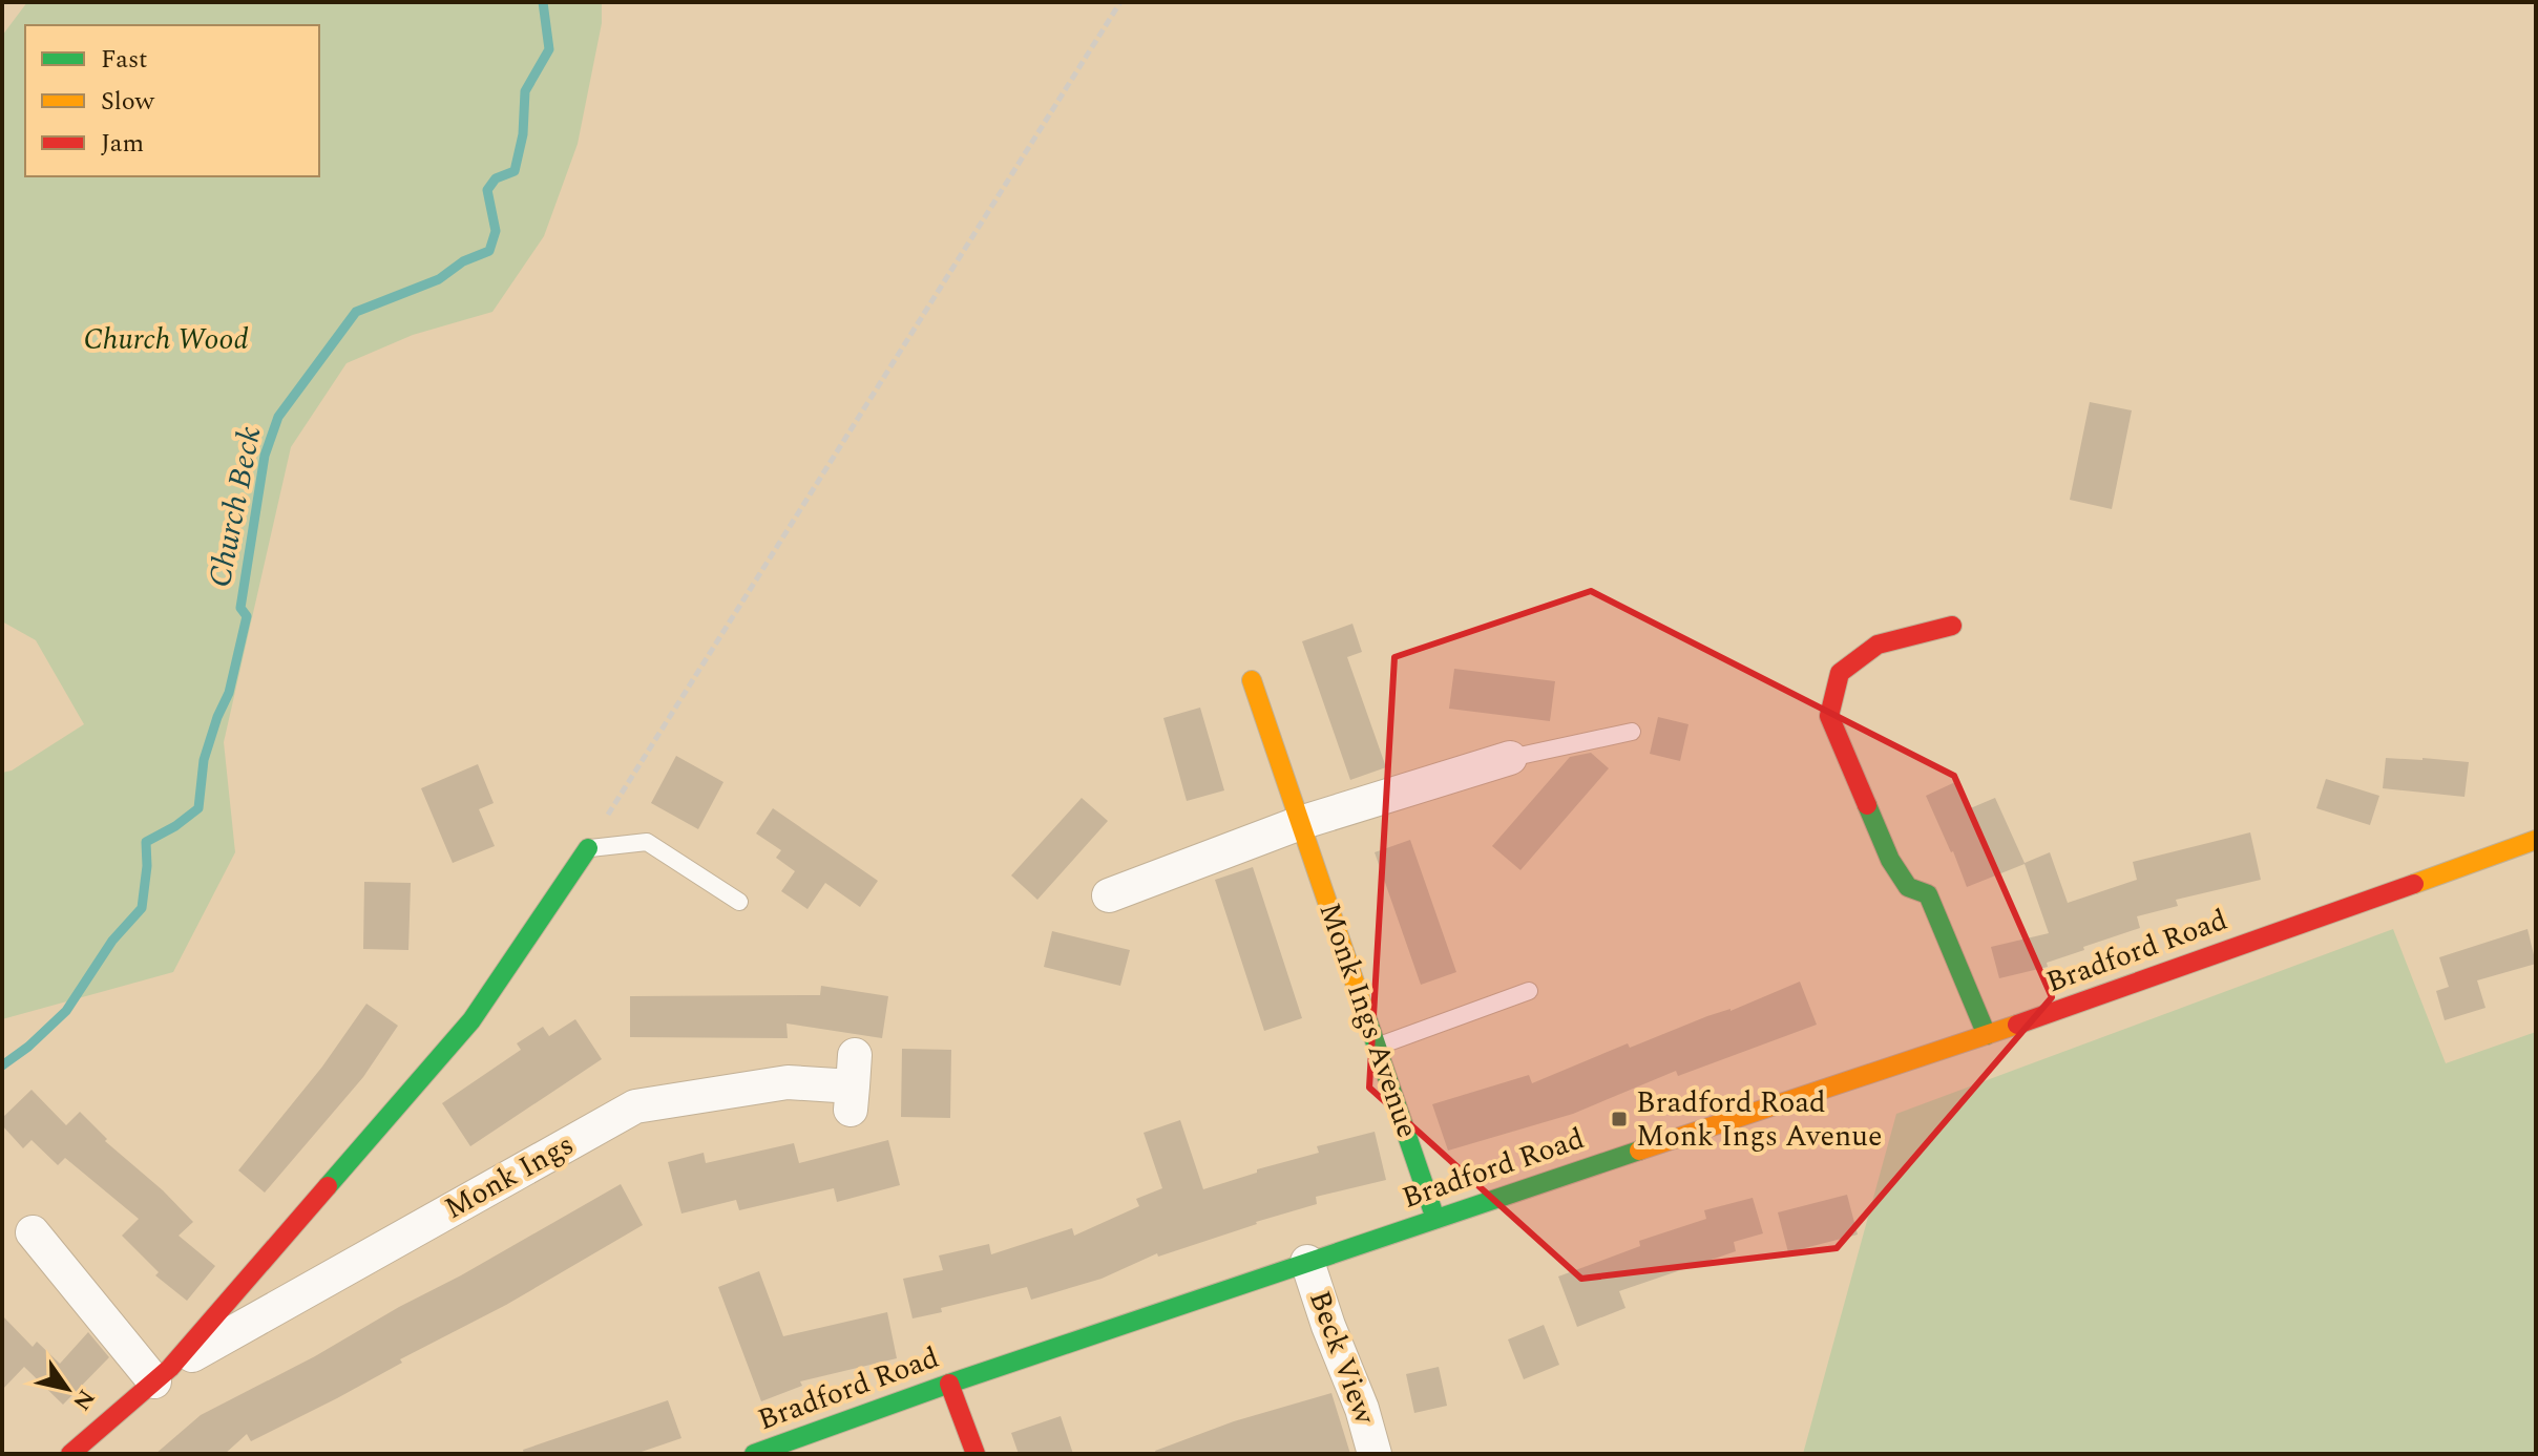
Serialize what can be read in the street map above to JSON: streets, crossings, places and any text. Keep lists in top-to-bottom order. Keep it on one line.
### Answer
{"streets":{"street":["Bradford Road","Monk Ings Avenue","Monk Ings","Beck View"]},"crossings":[["Bradford Road","Monk Ings Avenue"],["Bradford Road","Beck View"]],"water":["Church Beck"],"parks":["Church Wood"],"places":{"transit":["Bradford Road Monk Ings Avenue"]},"legend":["Fast","Slow","Jam"],"north":"bottom right"}
